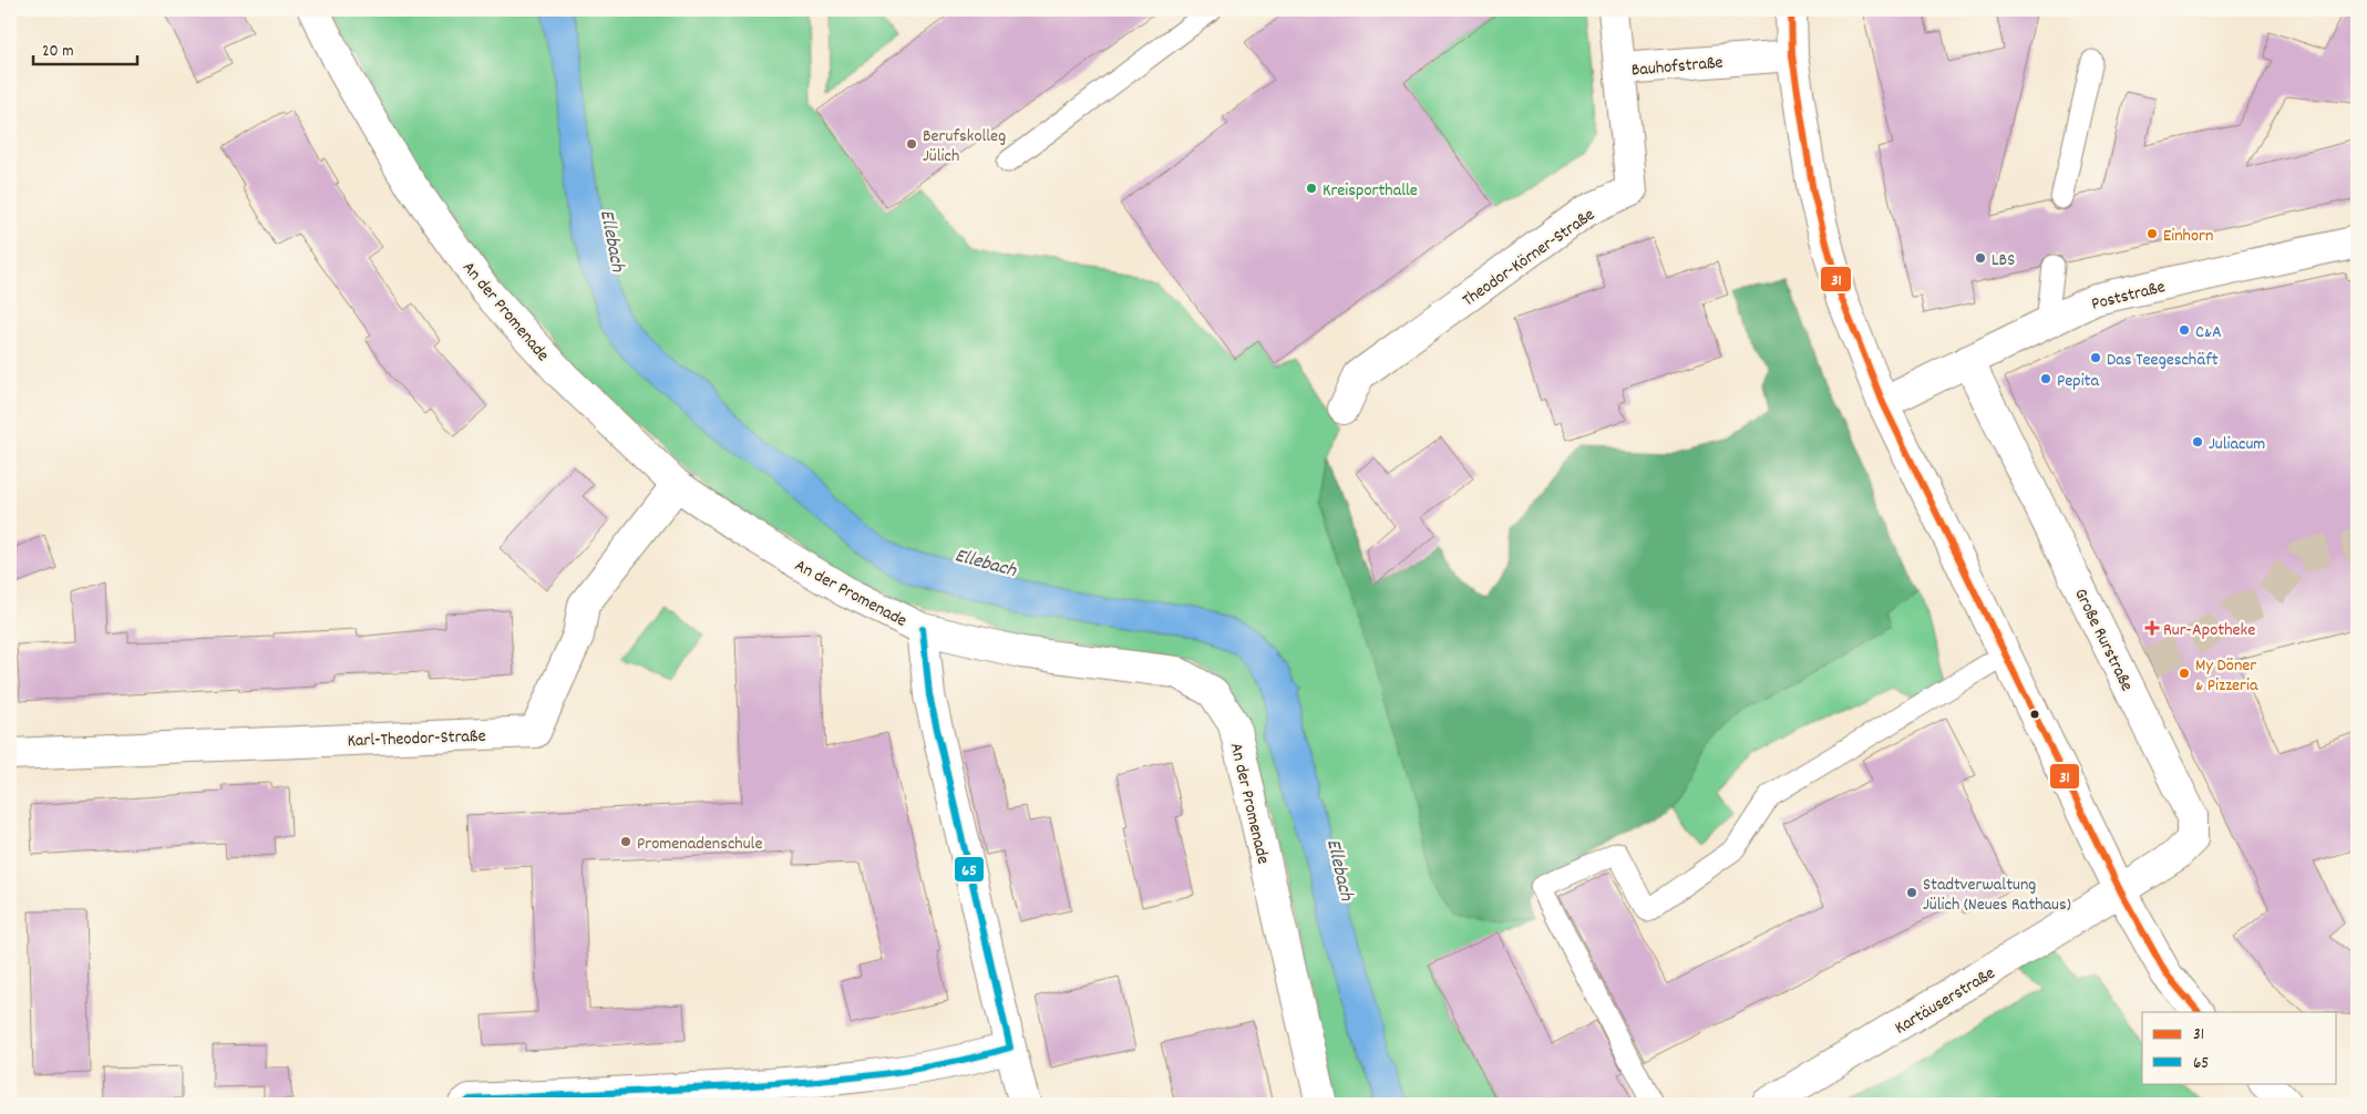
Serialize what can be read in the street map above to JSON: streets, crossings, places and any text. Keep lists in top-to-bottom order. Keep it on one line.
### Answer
{"streets":{"street":["Bauhofstraße","Theodor-Körner-Straße","Poststraße","An der Promenade","Große Rurstraße","Karl-Theodor-Straße","Kartäuserstraße"]},"crossings":[["Bauhofstraße","Theodor-Körner-Straße"],["Poststraße","Große Rurstraße"],["An der Promenade","Karl-Theodor-Straße"],["Große Rurstraße","Kartäuserstraße"]],"water":["Ellebach"],"places":{"other":["Berufskolleg Jülich","Kreisporthalle","Einhorn","LBS","C&A","Das Teegeschäft","Pepita","Juliacum","My Döner & Pizzeria","Promenadenschule","Stadtverwaltung Jülich (Neues Rathaus)"],"health":["Rur-Apotheke"]},"lines":["transit line 31","transit line 65"],"legend":["31","65"],"scale_bar":"20 m"}
